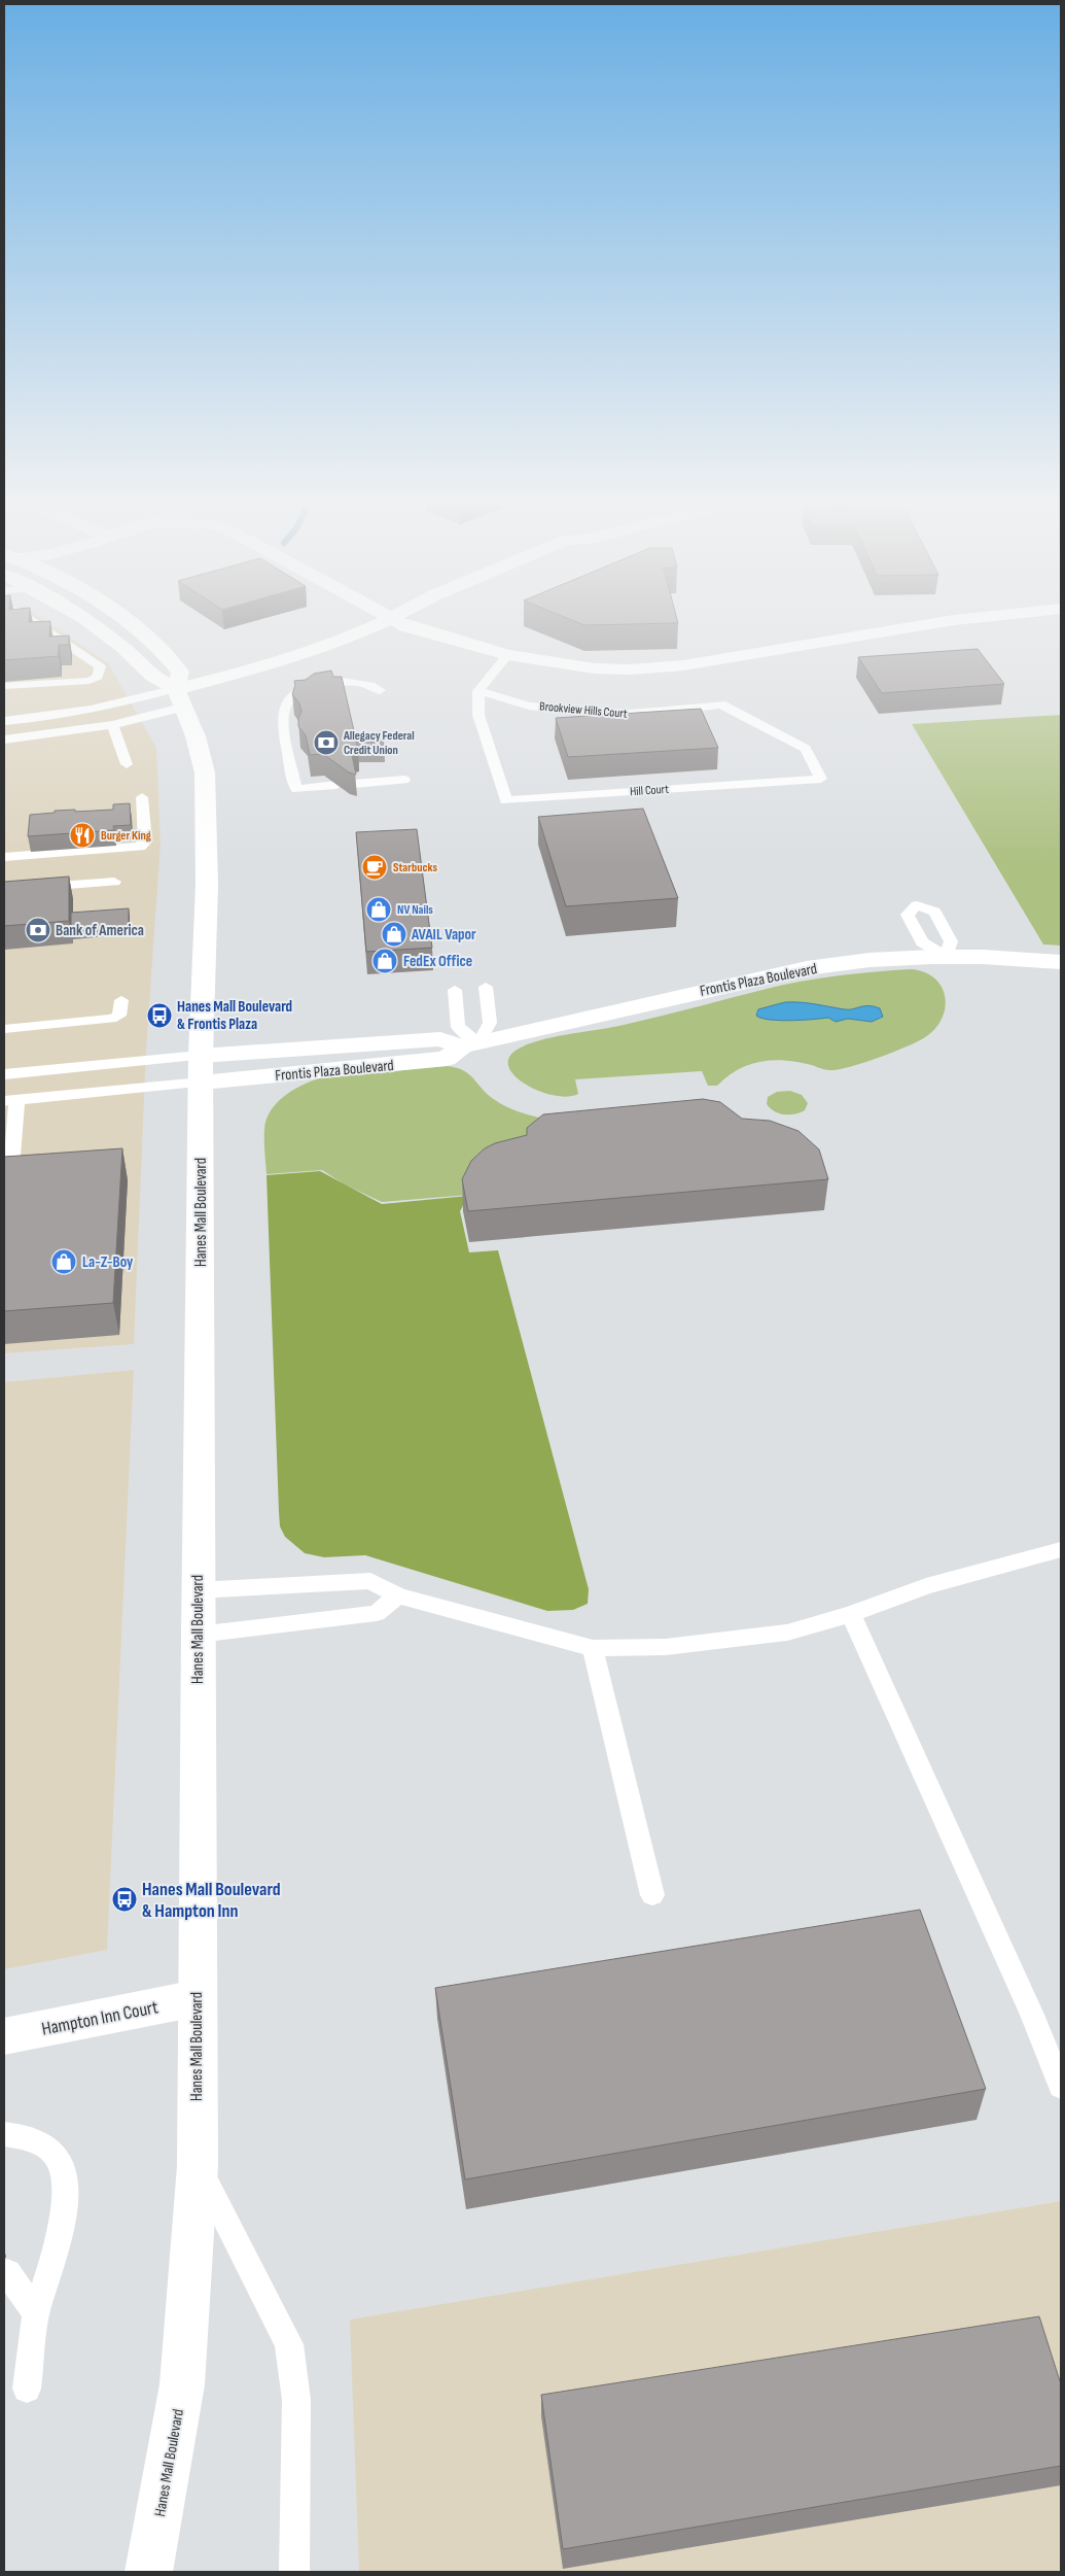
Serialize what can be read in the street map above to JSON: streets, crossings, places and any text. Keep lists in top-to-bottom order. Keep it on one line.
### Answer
{"streets":{"street":["Frontis Plaza Boulevard","Hanes Mall Boulevard","Hampton Inn Court"],"lane":["Brookview Hills Court","Hill Court"]},"crossings":[["Brookview Hills Court","Hill Court"],["Frontis Plaza Boulevard","Hanes Mall Boulevard"],["Hanes Mall Boulevard","Hampton Inn Court"]],"places":{"bank":["Allegacy Federal Credit Union","Bank of America"],"restaurant":["Burger King"],"cafe":["Starbucks"],"shop":["NV Nails","AVAIL Vapor","FedEx Office","La-Z-Boy"],"bus stop":["Hanes Mall Boulevard & Frontis Plaza","Hanes Mall Boulevard & Hampton Inn"]}}
